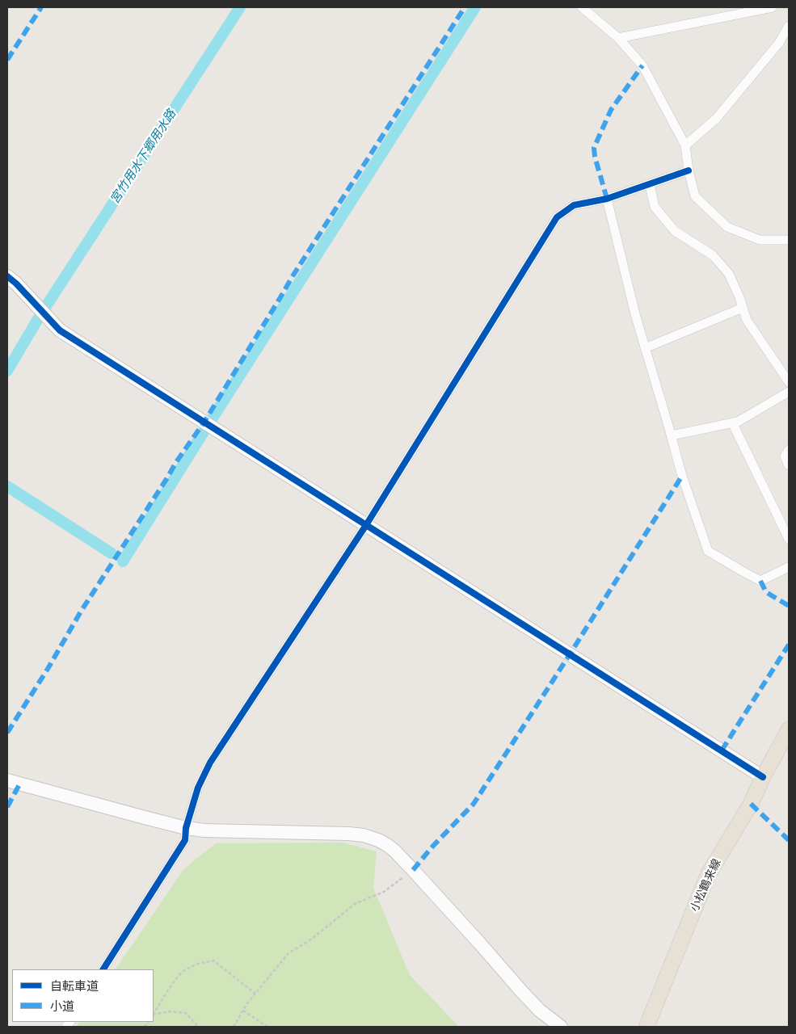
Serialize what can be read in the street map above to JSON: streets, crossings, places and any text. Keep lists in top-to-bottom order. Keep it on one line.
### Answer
{"streets":{"main road":["小松鶴来線"]},"water":["宮竹用水下郷用水路"],"legend":["自転車道","小道"]}
